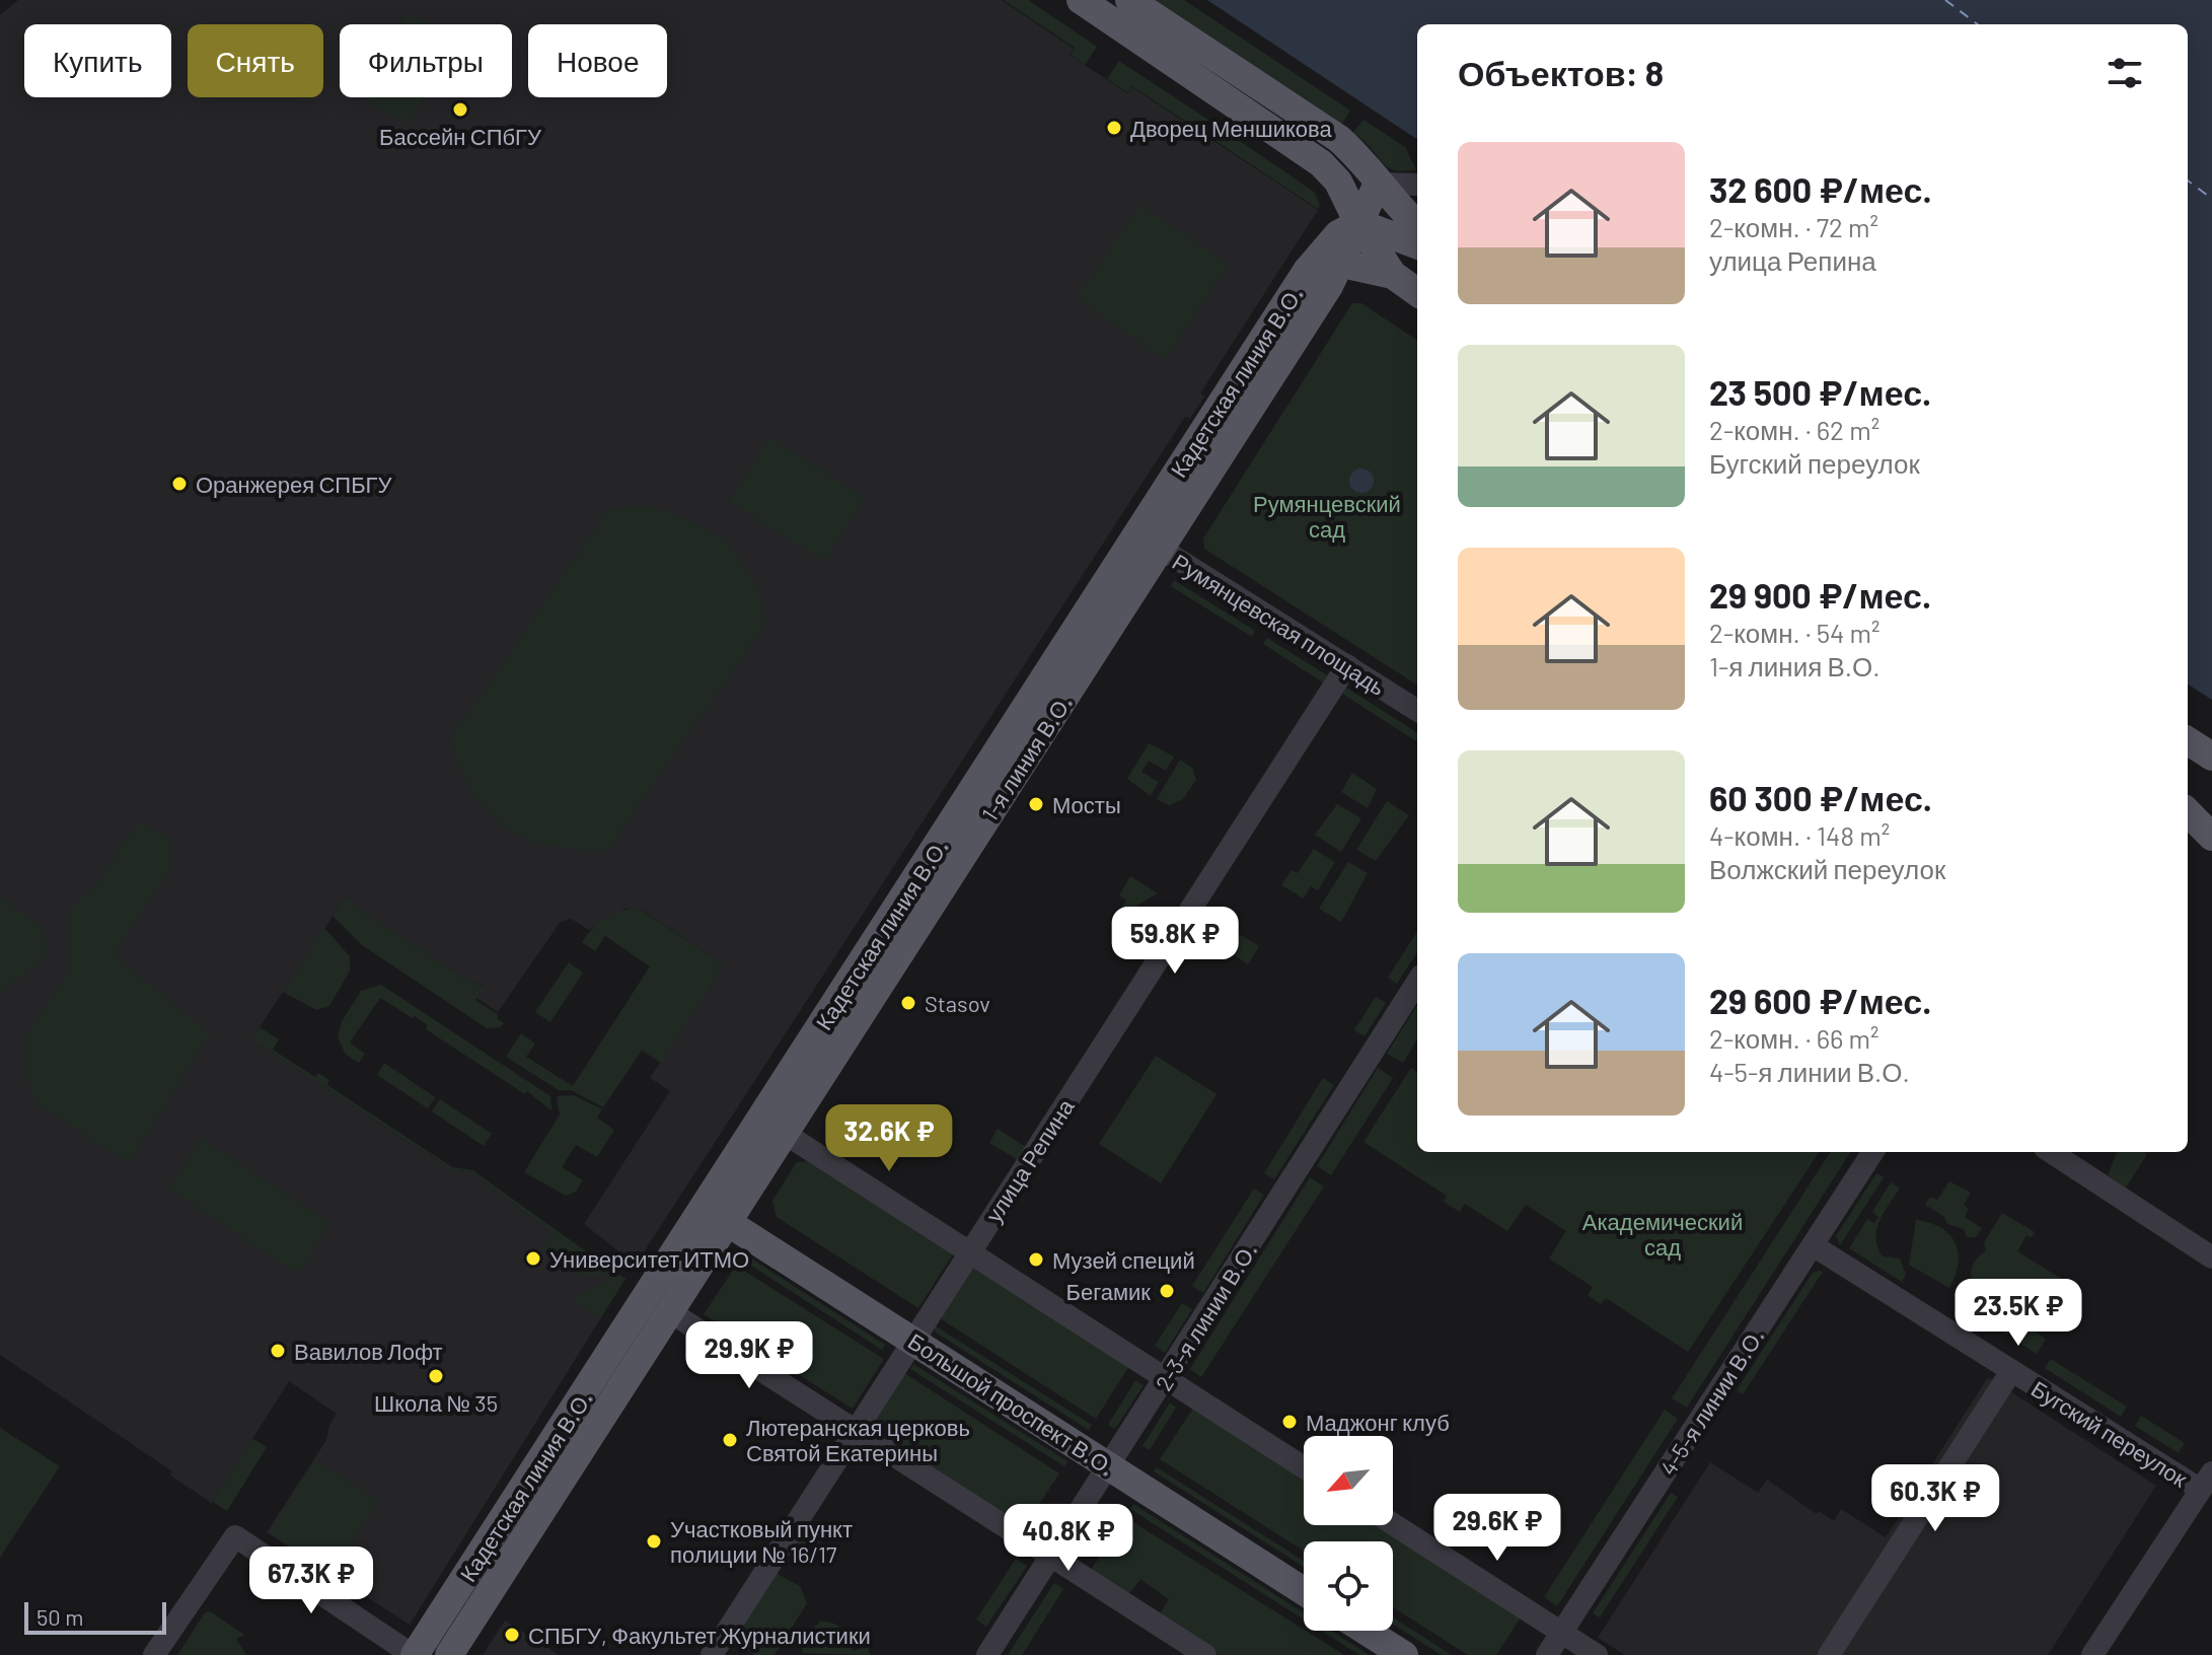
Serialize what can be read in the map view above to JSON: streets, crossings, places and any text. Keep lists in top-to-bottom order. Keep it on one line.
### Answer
{"streets":{"main road":["Кадетская линия В.О.","1-я линия В.О.","Большой проспект В.О."],"street":["Румянцевская площадь","улица Репина","2-3-я линии В.О.","4-5-я линии В.О.","Бугский переулок"]},"crossings":[["Кадетская линия В.О.","Румянцевская площадь"],["Кадетская линия В.О.","1-я линия В.О."],["Кадетская линия В.О.","Большой проспект В.О."],["Румянцевская площадь","1-я линия В.О."],["Румянцевская площадь","улица Репина"],["1-я линия В.О.","Большой проспект В.О."],["улица Репина","Большой проспект В.О."],["2-3-я линии В.О.","Большой проспект В.О."],["4-5-я линии В.О.","Бугский переулок"]],"parks":["Румянцевский сад","Академический сад"],"places":["Бассейн СПбГУ","Дворец Меншикова","Оранжерея СПБГУ","Мосты","Stasov","Университет ИТМО","Музей специй","Бегамик","Вавилов Лофт","Школа № 35","Маджонг клуб","Лютеранская церковь Святой Екатерины","Участковый пункт полиции № 16/17","СПБГУ, Факультет Журналистики"],"scale_bar":"50 m","north":"bottom left","page":{"chip":["Купить","Снять","Фильтры","Новое"],"heading":"Объектов: 8","list":[{"name":"32 600 ₽/мес.","note":"2-комн. · 72 m² · улица Репина"},{"name":"23 500 ₽/мес.","note":"2-комн. · 62 m² · Бугский переулок"},{"name":"29 900 ₽/мес.","note":"2-комн. · 54 m² · 1-я линия В.О."},{"name":"60 300 ₽/мес.","note":"4-комн. · 148 m² · Волжский переулок"},{"name":"29 600 ₽/мес.","note":"2-комн. · 66 m² · 4-5-я линии В.О."}],"price":["59.8K ₽","32.6K ₽","23.5K ₽","29.9K ₽","60.3K ₽","29.6K ₽","40.8K ₽","67.3K ₽"],"scale":"50 m"}}
